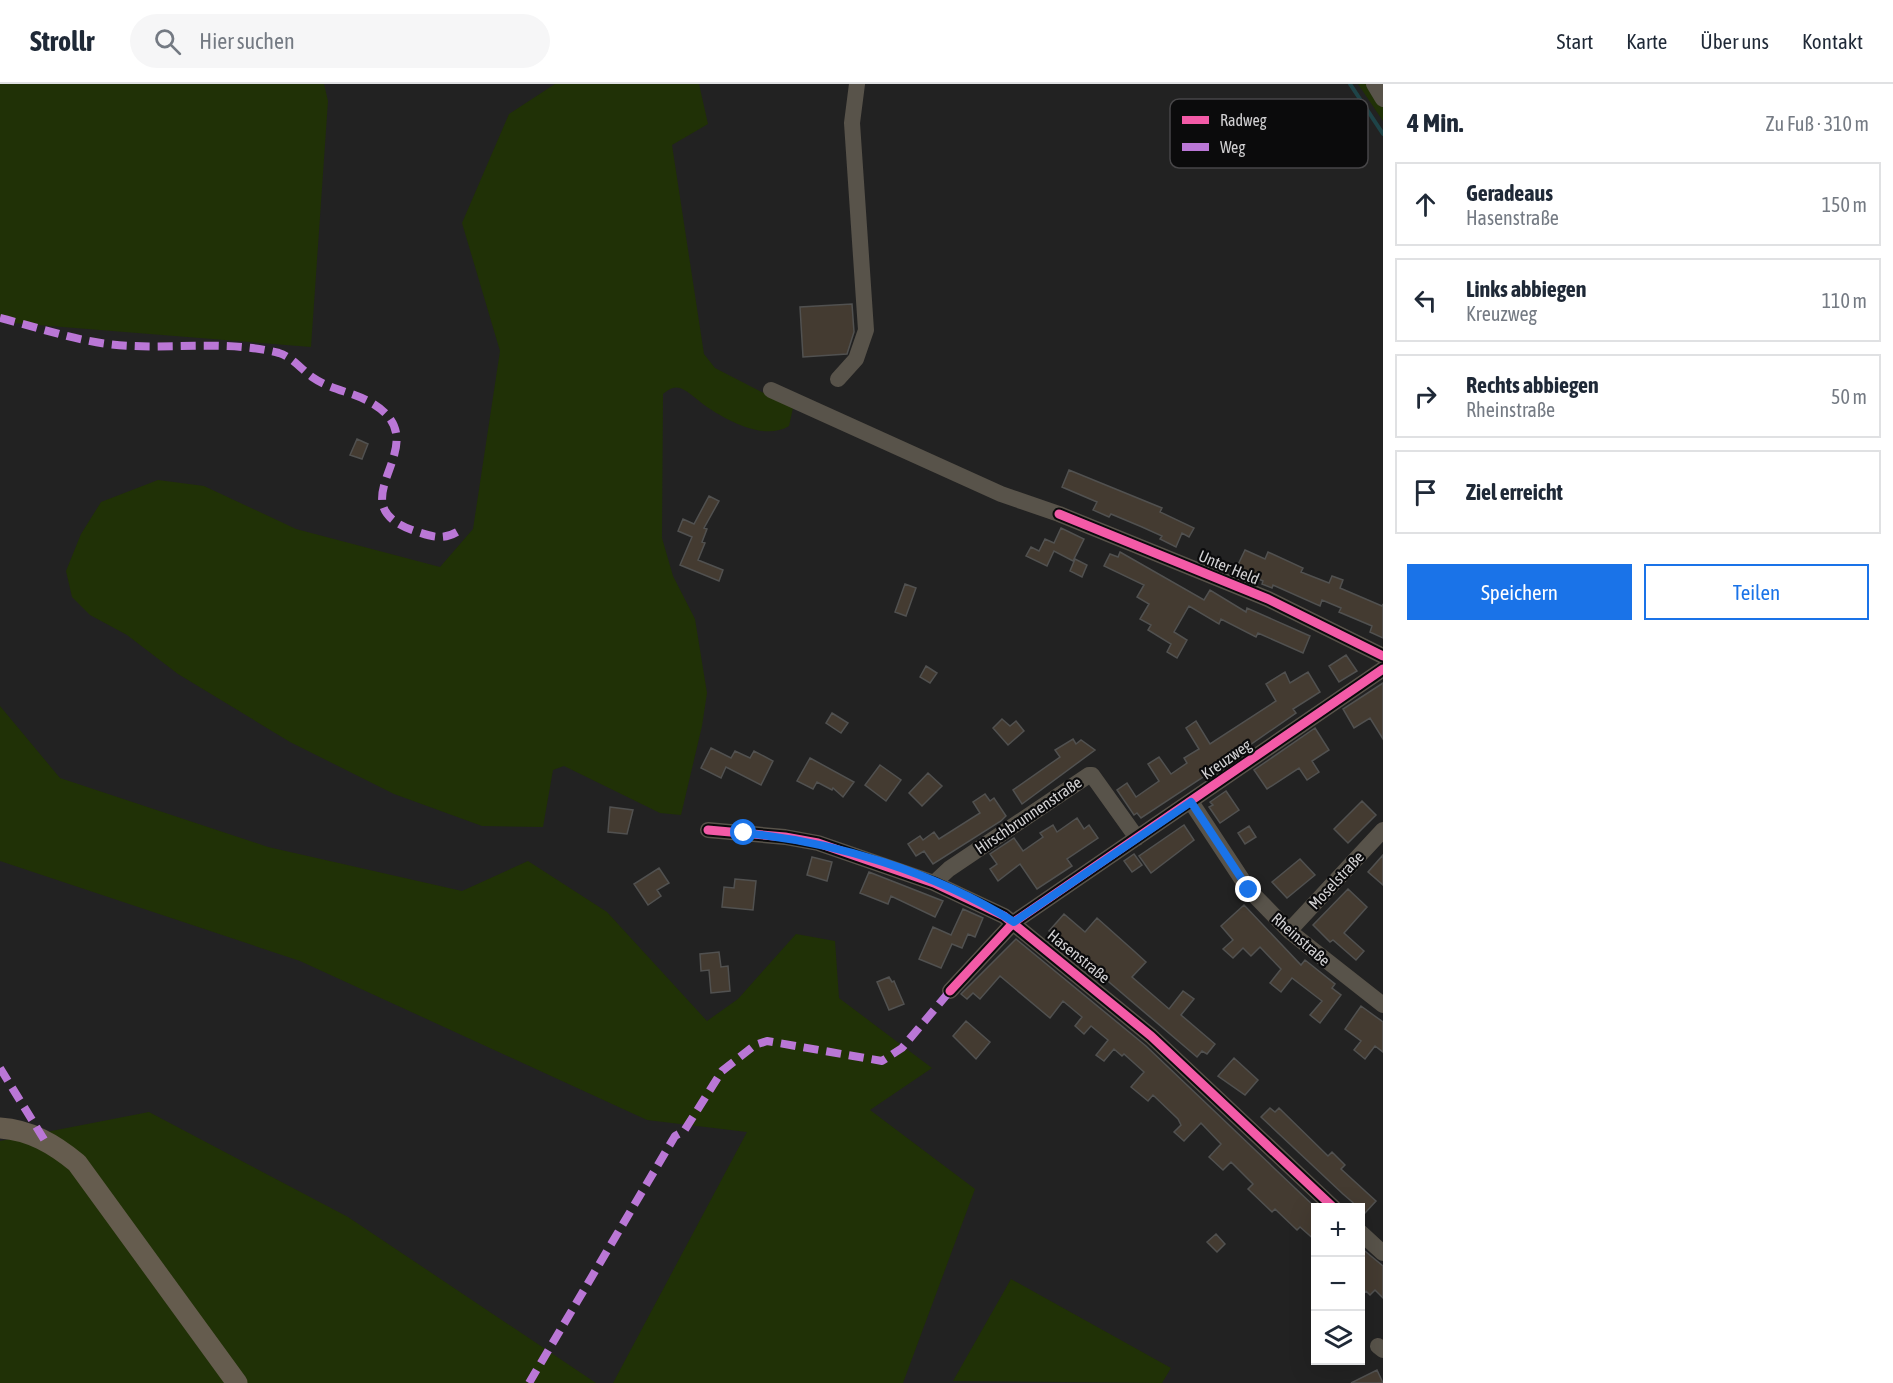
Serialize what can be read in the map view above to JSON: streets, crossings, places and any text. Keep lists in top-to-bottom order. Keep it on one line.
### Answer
{"streets":{"street":["Unter Held","Kreuzweg","Hirschbrunnenstraße","Moselstraße","Rheinstraße","Hasenstraße"]},"crossings":[["Kreuzweg","Hirschbrunnenstraße"],["Kreuzweg","Rheinstraße"],["Kreuzweg","Hasenstraße"],["Hirschbrunnenstraße","Hasenstraße"],["Moselstraße","Rheinstraße"]],"legend":["Radweg","Weg"],"page":{"header":"Strollr","search":"Hier suchen","nav":["Start","Karte","Über uns","Kontakt"],"heading":["4 Min.","Zu Fuß · 310 m"],"list":[["Geradeaus","Hasenstraße","150 m"],["Links abbiegen","Kreuzweg","110 m"],["Rechts abbiegen","Rheinstraße","50 m"],"Ziel erreicht"],"buttons":["Speichern","Teilen"],"map_buttons":["+","−"]}}
